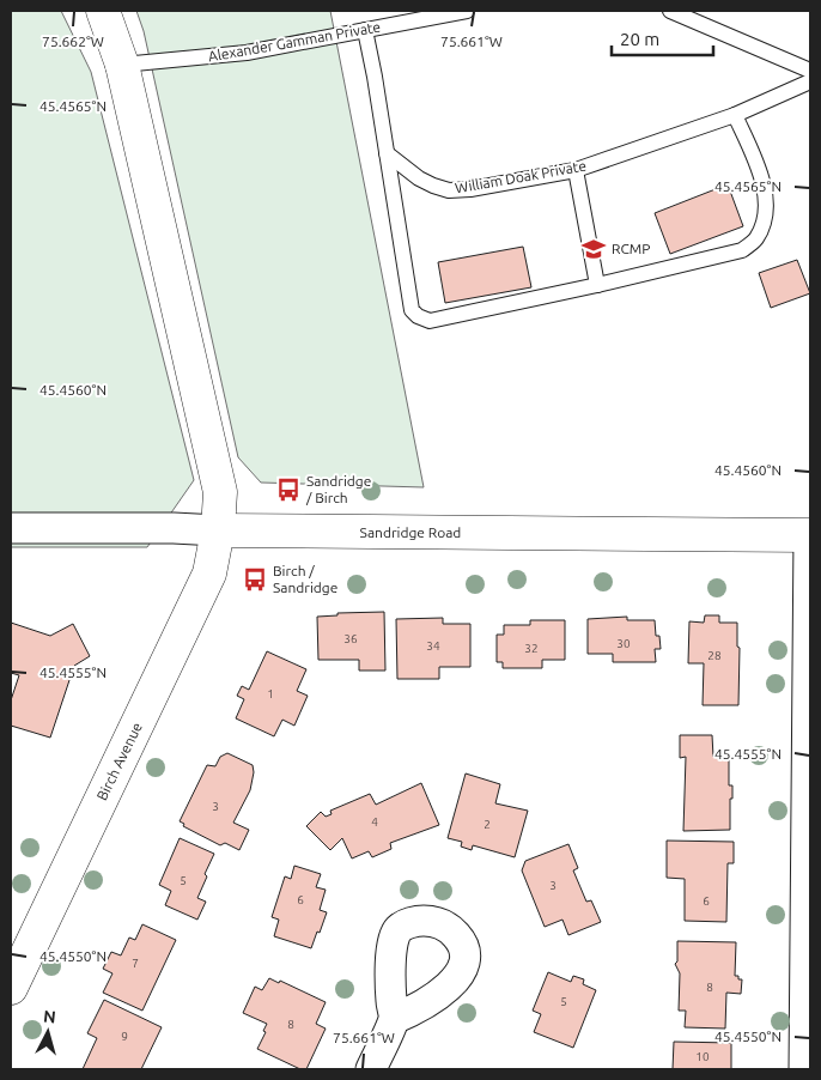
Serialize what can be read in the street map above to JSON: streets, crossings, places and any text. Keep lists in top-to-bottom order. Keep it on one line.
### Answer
{"streets":{"street":["Sandridge Road","Birch Avenue"],"lane":["Alexander Gamman Private","William Doak Private"]},"crossings":[["Alexander Gamman Private","Birch Avenue"],["Sandridge Road","Birch Avenue"]],"places":{"school or university":["RCMP"],"bus stop":["Sandridge / Birch","Birch / Sandridge"]},"house_numbers":["36","30","34","32","28","1","3","4","2","5","3","6","6","7","8","5","8","9","10"],"scale_bar":"20 m","north":"top","coordinates":["75.662°W","75.661°W","45.4565°N","45.4560°N","45.4555°N","45.4550°N"]}
